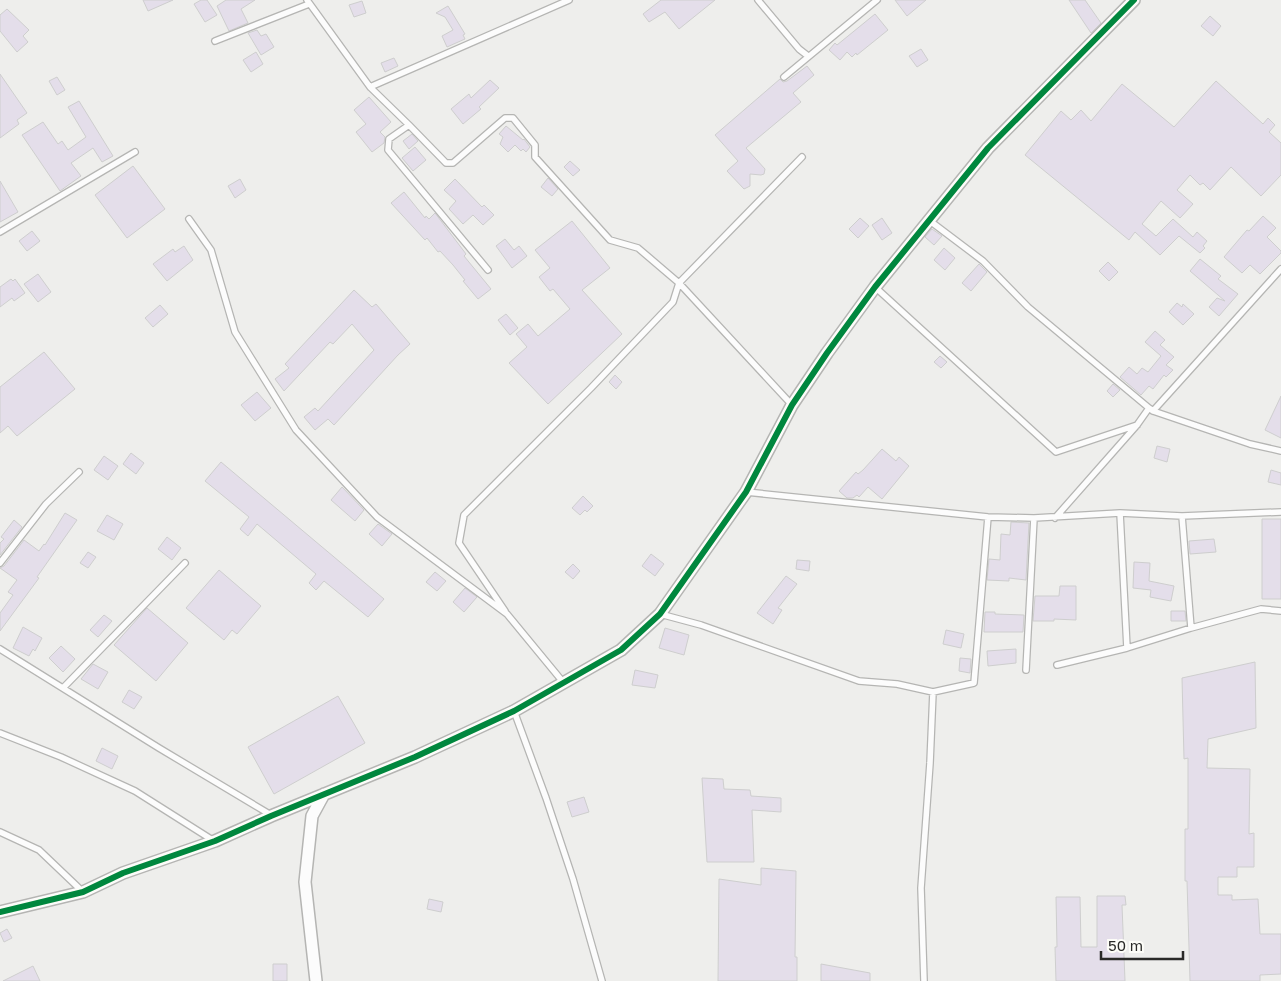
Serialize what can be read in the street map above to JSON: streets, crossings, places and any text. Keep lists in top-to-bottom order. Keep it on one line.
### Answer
{"scale_bar":"50 m"}
